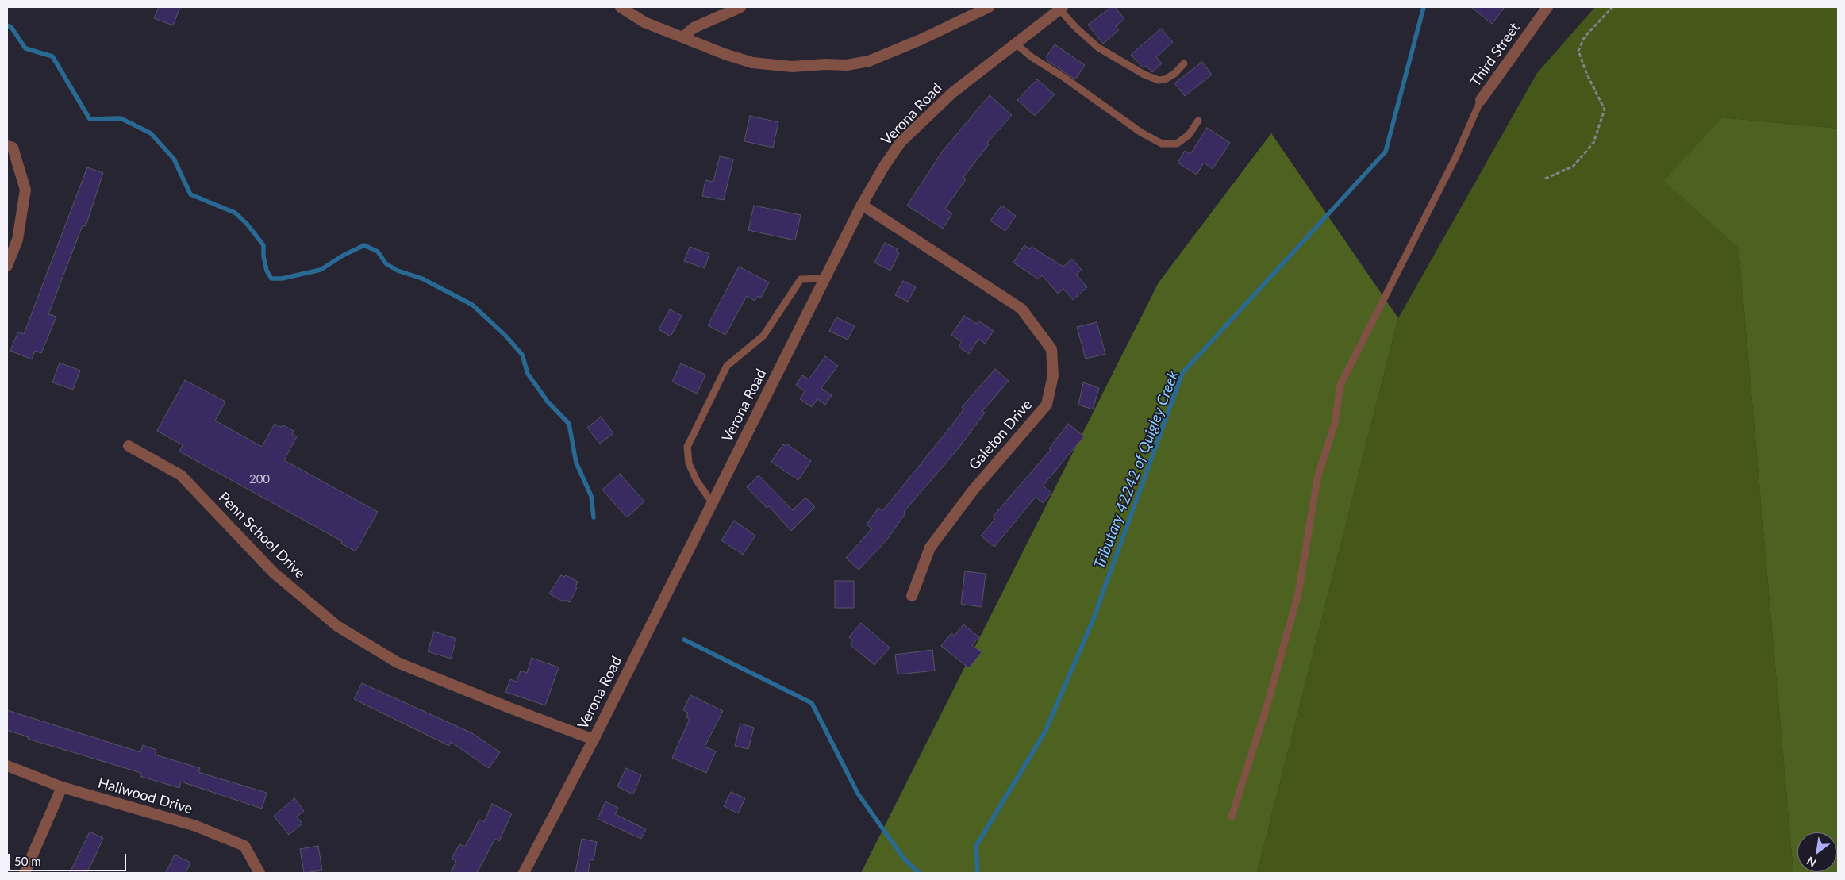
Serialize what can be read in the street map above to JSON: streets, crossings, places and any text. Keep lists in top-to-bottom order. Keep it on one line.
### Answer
{"streets":{"street":["Third Street","Verona Road","Galeton Drive","Penn School Drive","Hallwood Drive"]},"crossings":[["Verona Road","Galeton Drive"],["Verona Road","Penn School Drive"]],"water":["Tributary 42242 of Quigley Creek"],"house_numbers":["200"],"scale_bar":"50 m","north":"bottom left"}
